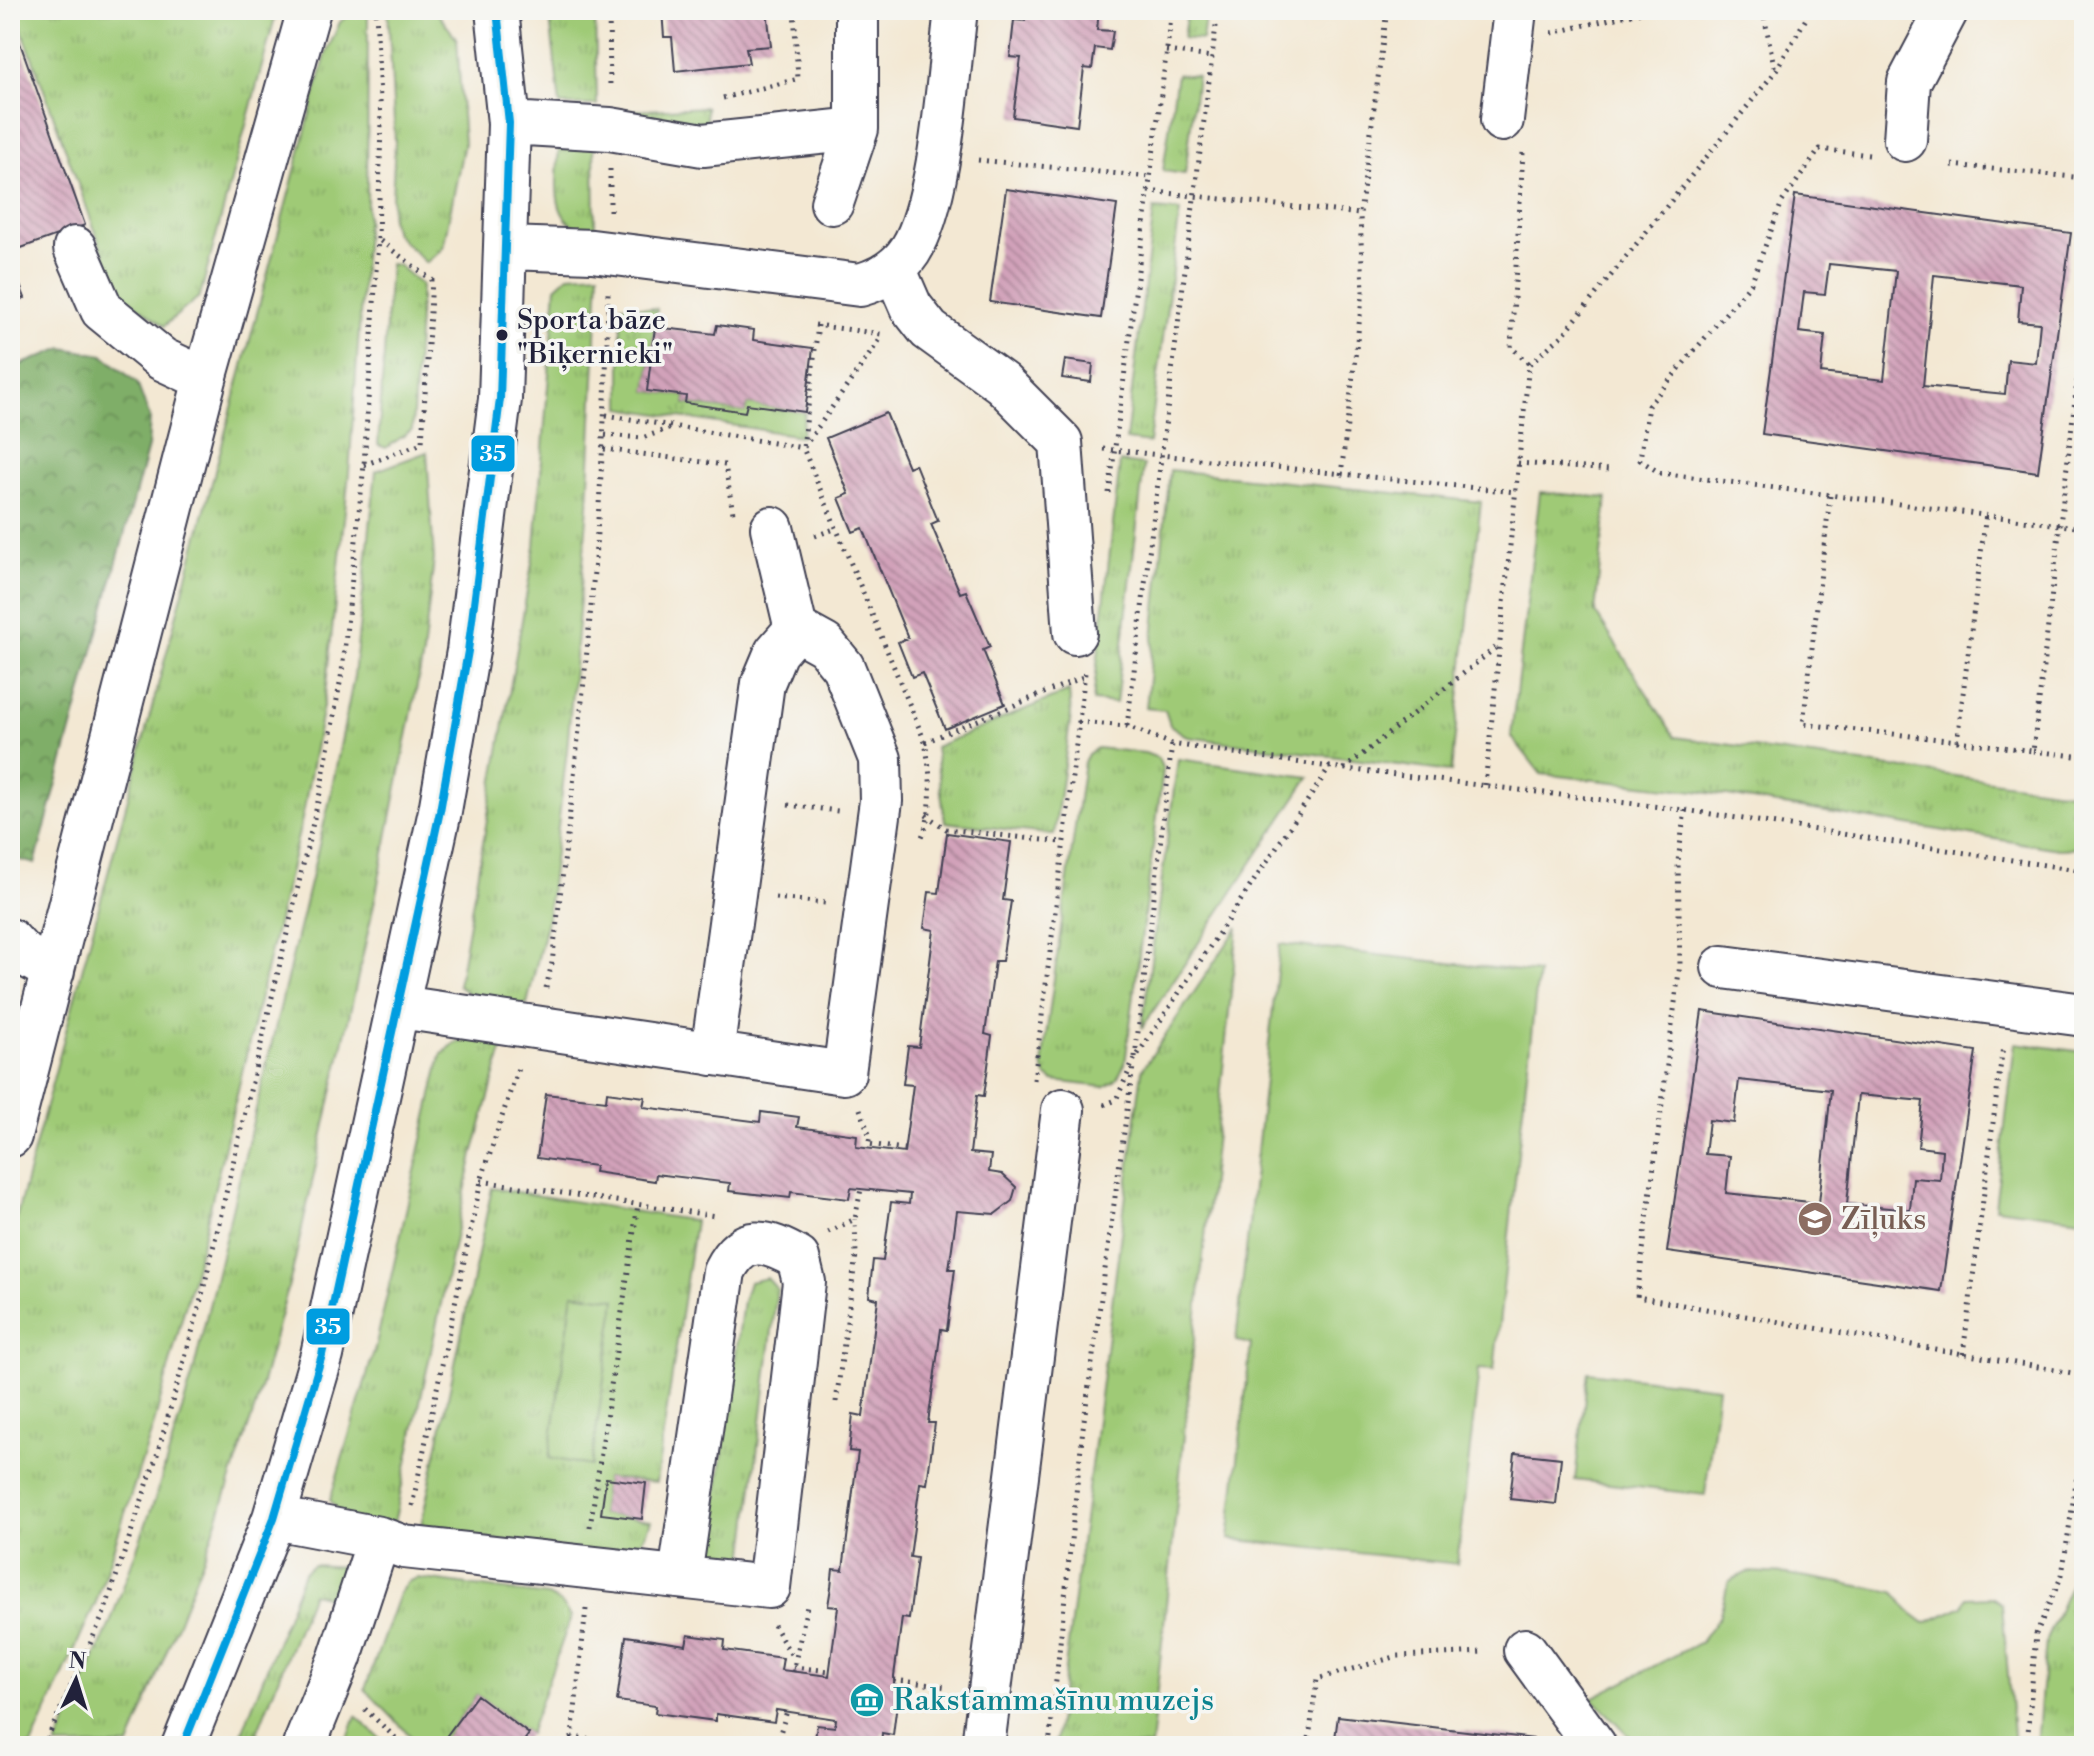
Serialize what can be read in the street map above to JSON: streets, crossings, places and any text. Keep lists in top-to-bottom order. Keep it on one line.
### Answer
{"places":{"other":["Sporta bāze \"Biķernieki\""],"school or university":["Zīļuks"],"museum":["Rakstāmmašīnu muzejs"]},"lines":["transit line 35"],"north":"top"}
